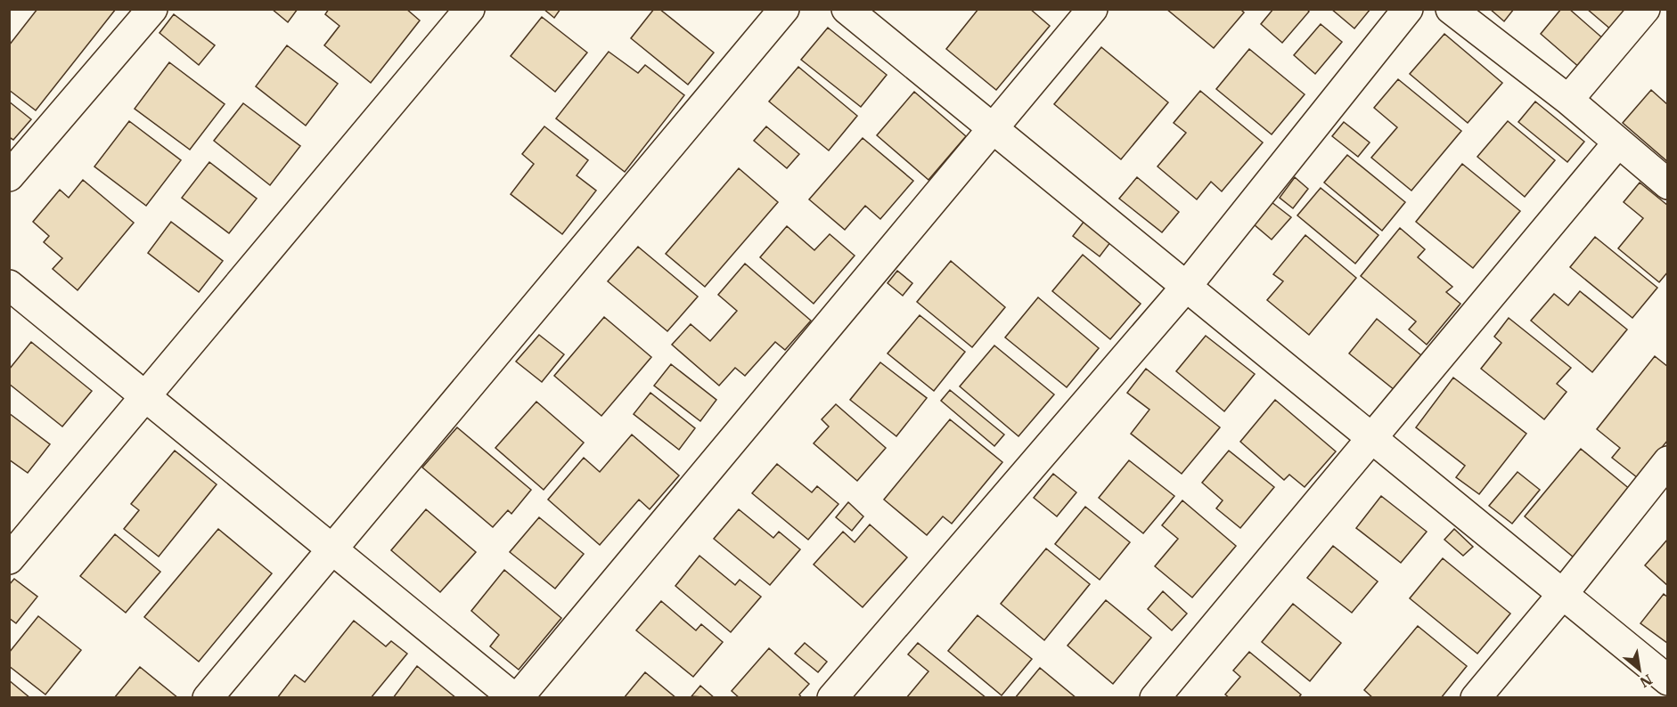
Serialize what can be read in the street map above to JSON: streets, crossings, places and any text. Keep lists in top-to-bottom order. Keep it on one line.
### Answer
{"north":"bottom right"}
